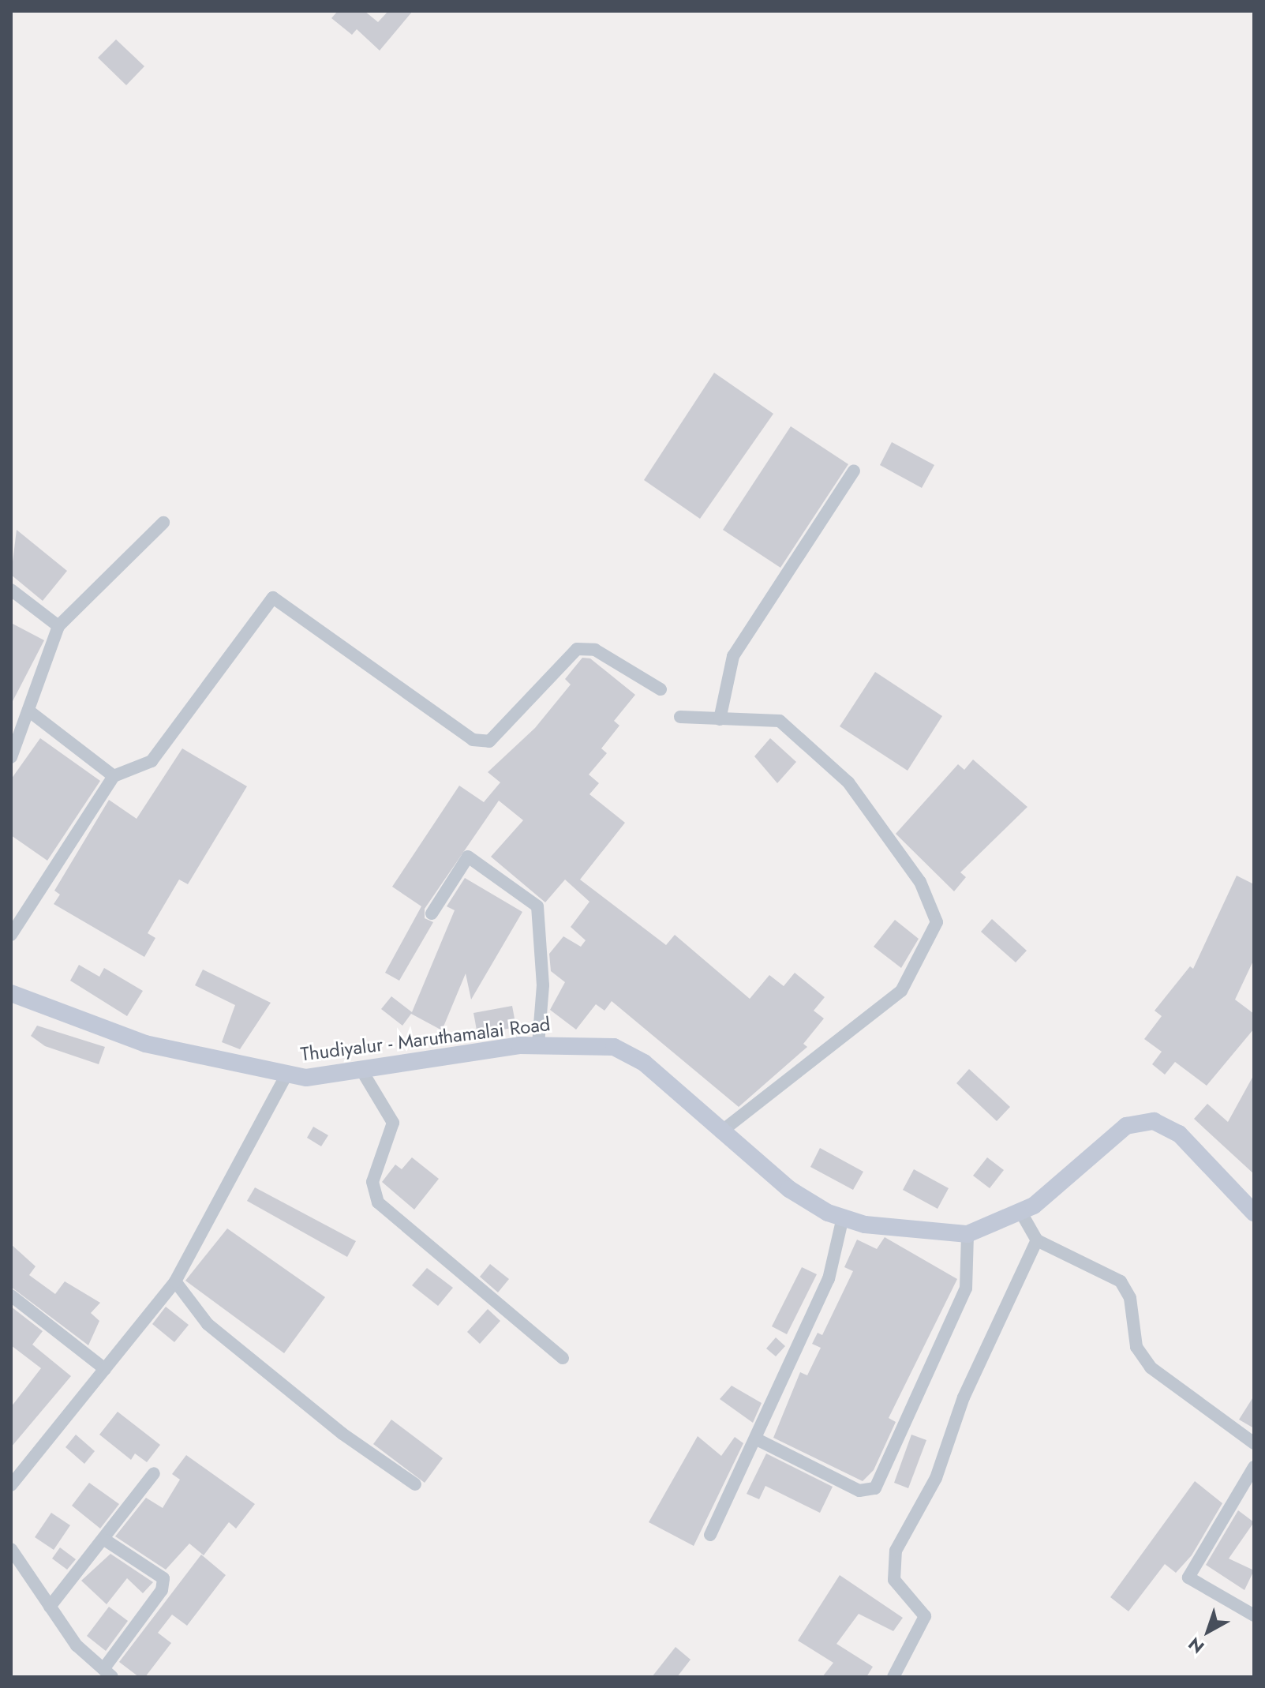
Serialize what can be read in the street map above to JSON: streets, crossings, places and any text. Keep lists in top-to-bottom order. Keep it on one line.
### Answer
{"streets":{"main road":["Thudiyalur - Maruthamalai Road"]},"north":"bottom left"}
